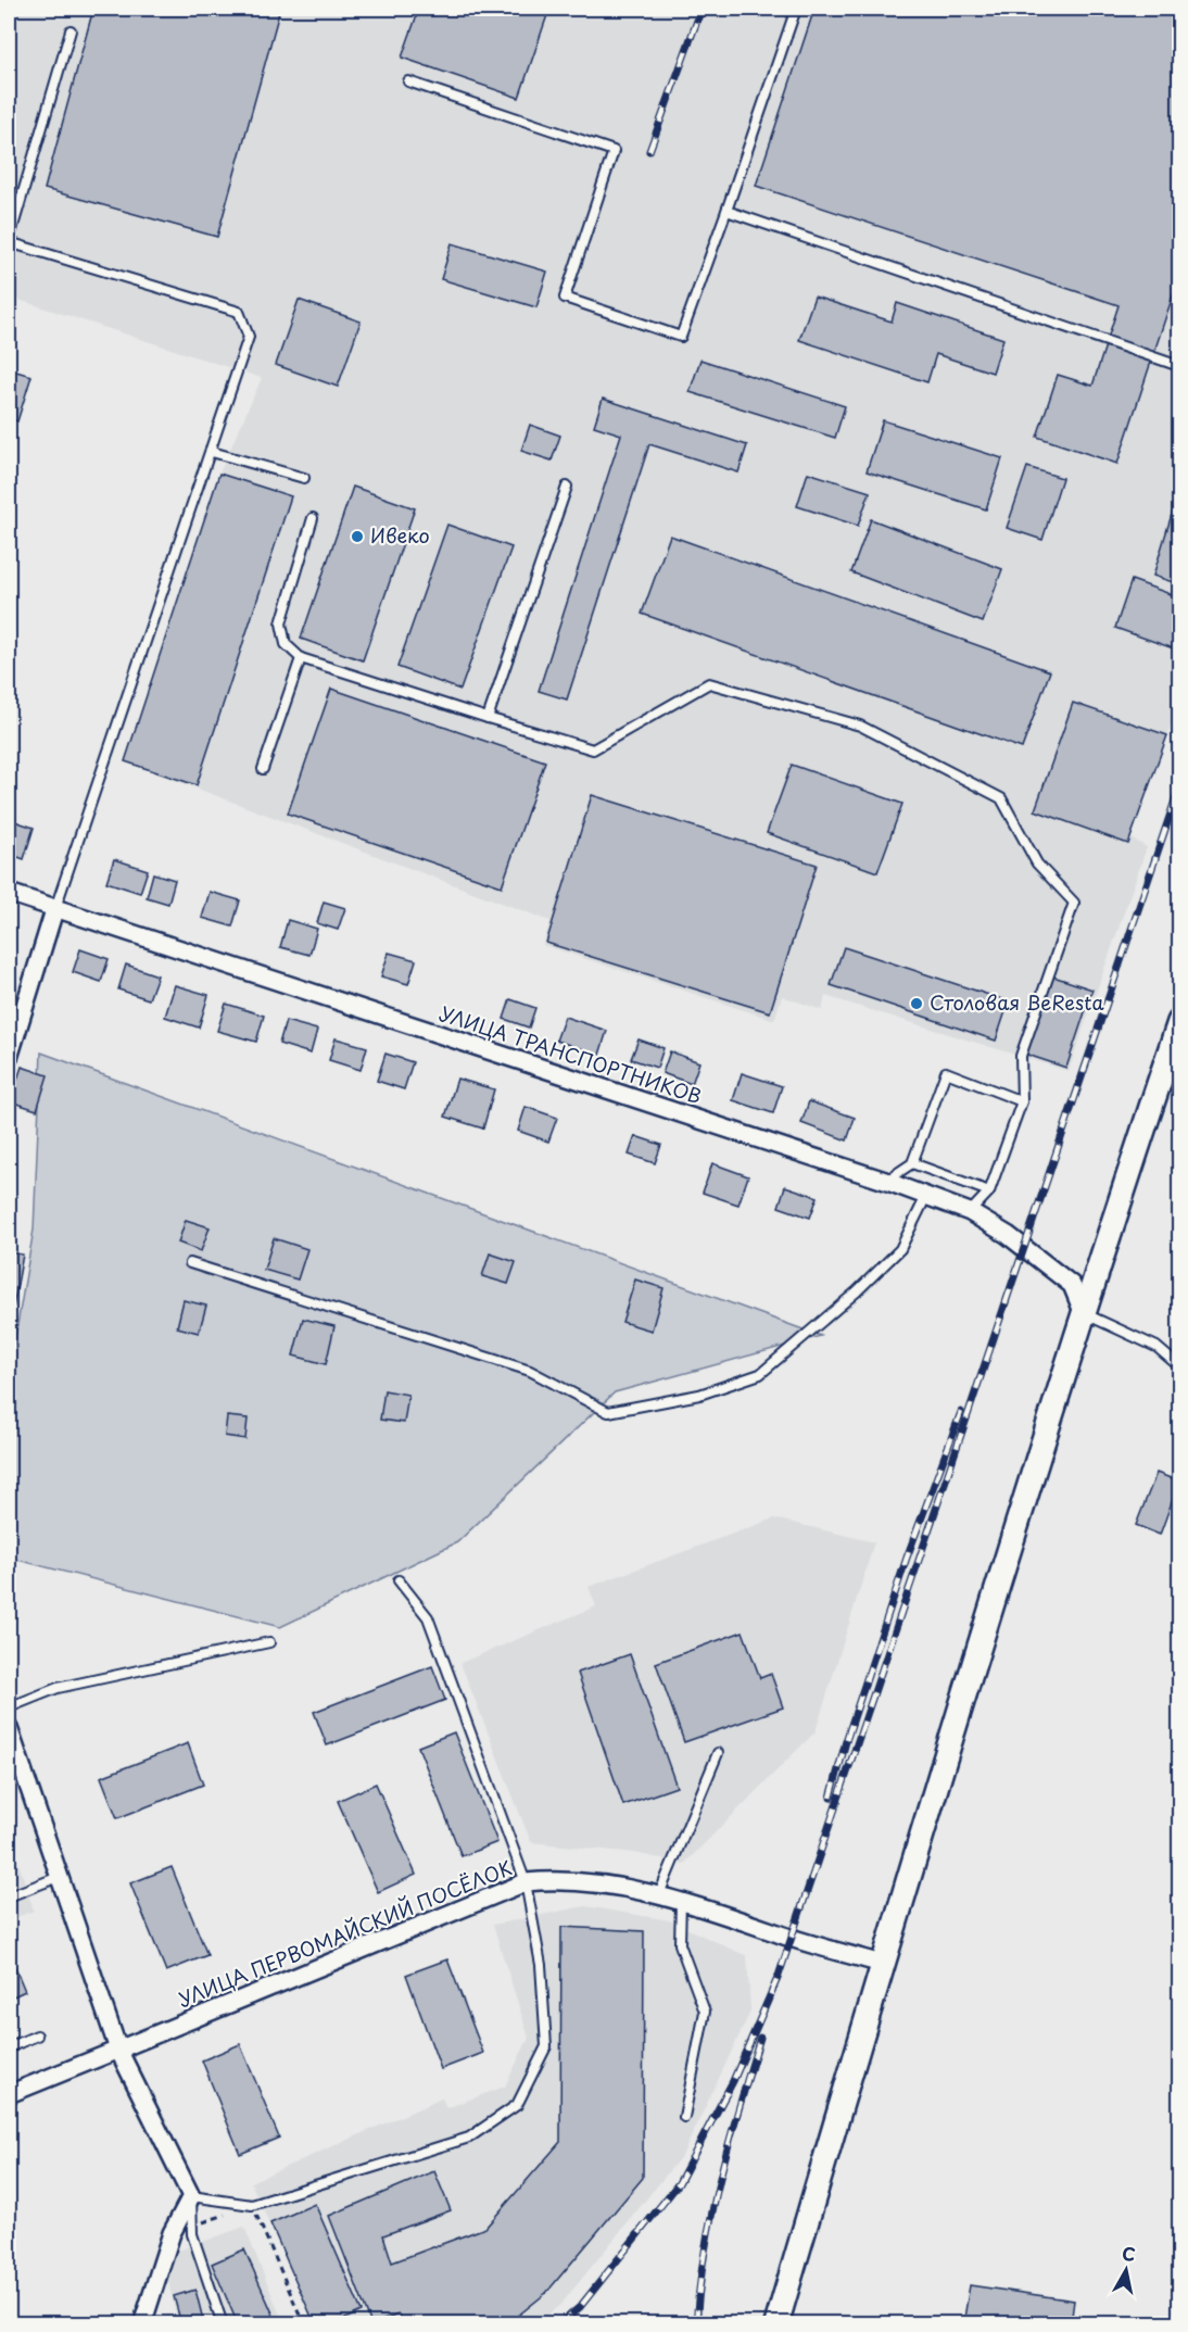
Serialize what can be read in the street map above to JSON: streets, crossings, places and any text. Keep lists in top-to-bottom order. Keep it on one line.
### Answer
{"streets":{"street":["УЛИЦА ТРАНСПОРТНИКОВ","УЛИЦА ПЕРВОМАЙСКИЙ ПОСЁЛОК"]},"places":["Ивеко","Столовая BeResta"],"north":"top"}
